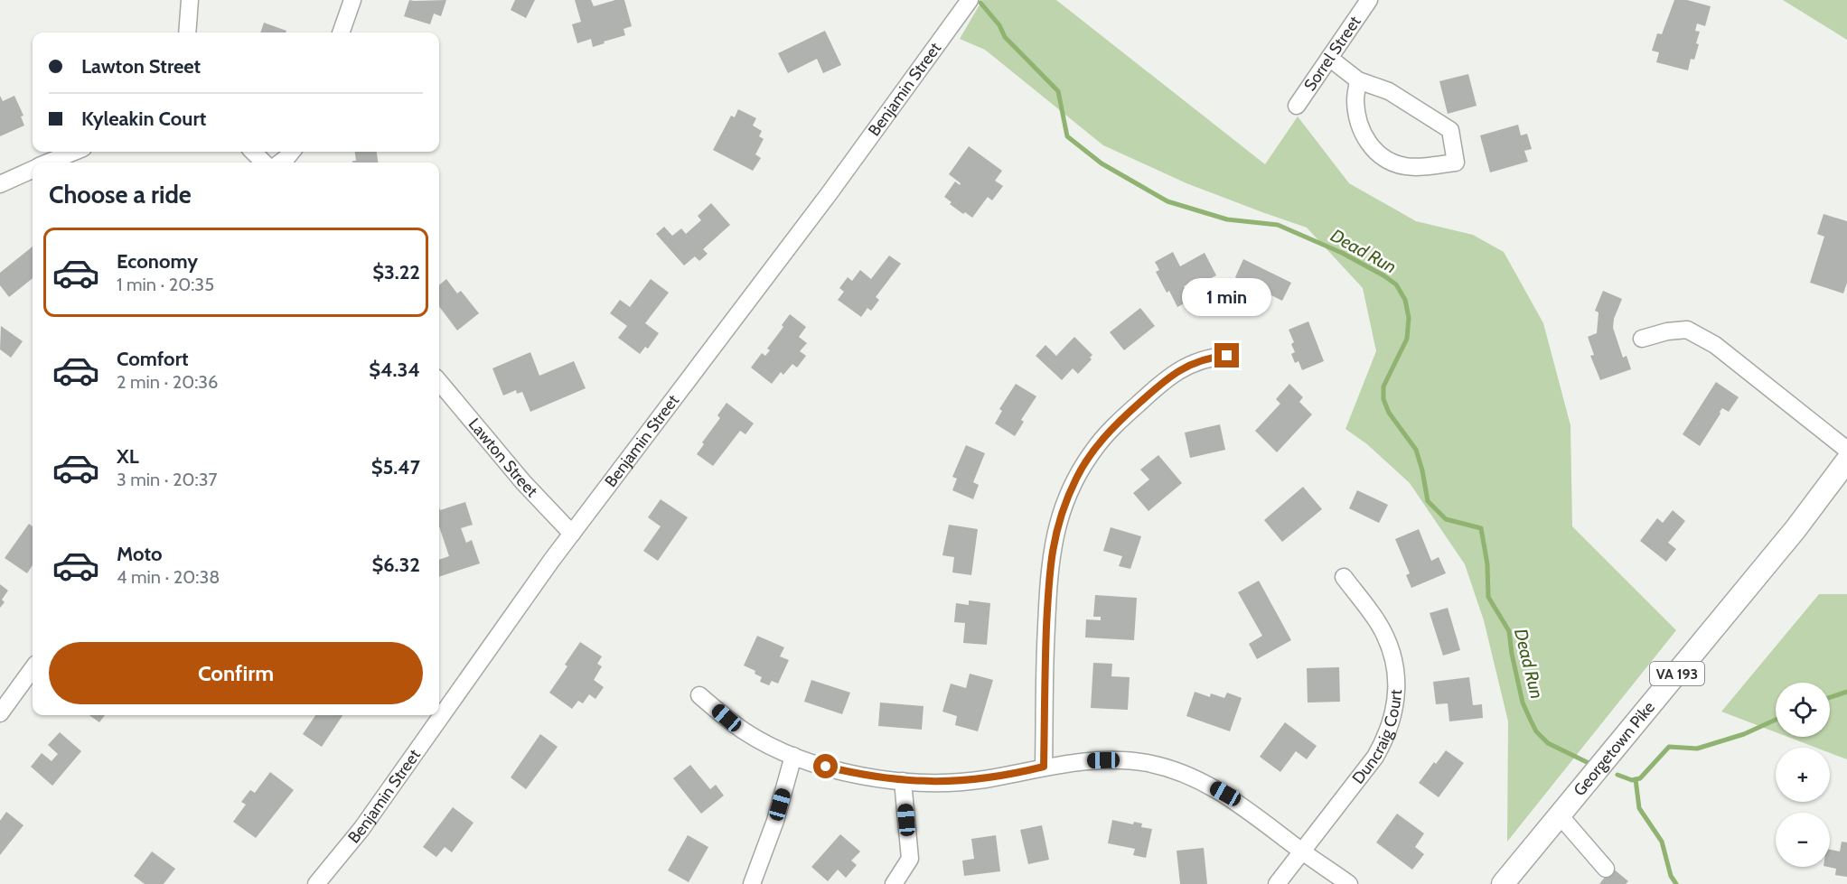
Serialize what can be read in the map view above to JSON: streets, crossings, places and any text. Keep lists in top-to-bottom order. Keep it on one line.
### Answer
{"streets":{"main road":["VA 193","Georgetown Pike"],"street":["Sorrel Street","Benjamin Street","Lawton Street","Duncraig Court"]},"crossings":[["Benjamin Street","Lawton Street"]],"water":["Dead Run"],"page":{"banner":["Lawton Street","Kyleakin Court"],"heading":"Choose a ride","list":[{"name":"Economy","note":"1 min · 20:35","value":"$3.22"},{"name":"Comfort","note":"2 min · 20:36","value":"$4.34"},{"name":"XL","note":"3 min · 20:37","value":"$5.47"},{"name":"Moto","note":"4 min · 20:38","value":"$6.32"}],"bubble":"1 min","buttons":"Confirm","map_buttons":["+","−"]}}
